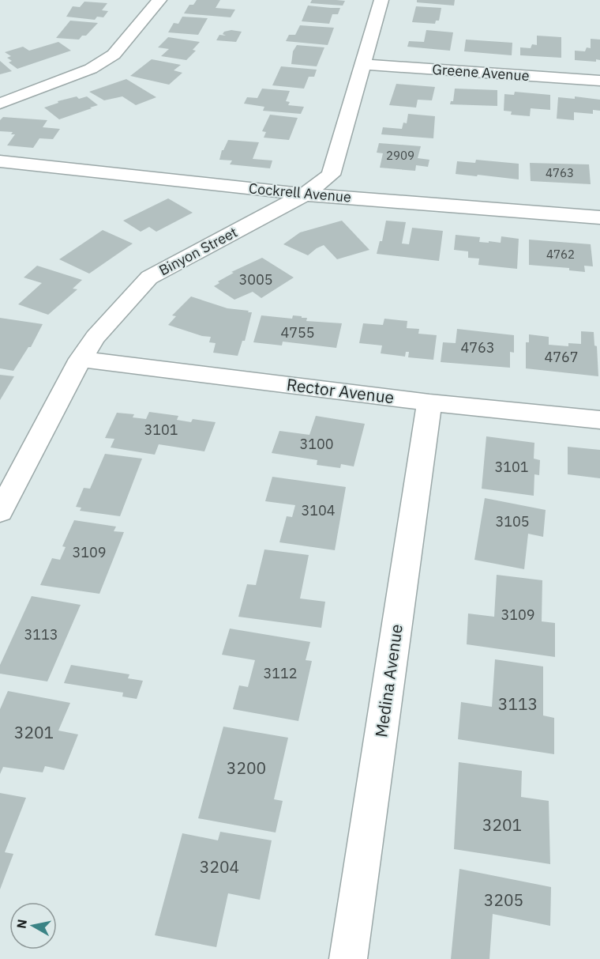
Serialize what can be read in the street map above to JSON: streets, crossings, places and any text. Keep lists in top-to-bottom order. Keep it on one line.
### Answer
{"streets":{"street":["Greene Avenue","Cockrell Avenue","Binyon Street","Rector Avenue","Medina Avenue"]},"crossings":[["Greene Avenue","Binyon Street"],["Cockrell Avenue","Binyon Street"],["Binyon Street","Rector Avenue"],["Rector Avenue","Medina Avenue"]],"house_numbers":["2909","4763","4762","3005","4755","4763","4767","3101","3100","3101","3104","3105","3109","3109","3113","3112","3113","3201","3200","3201","3204","3205"],"north":"left"}
